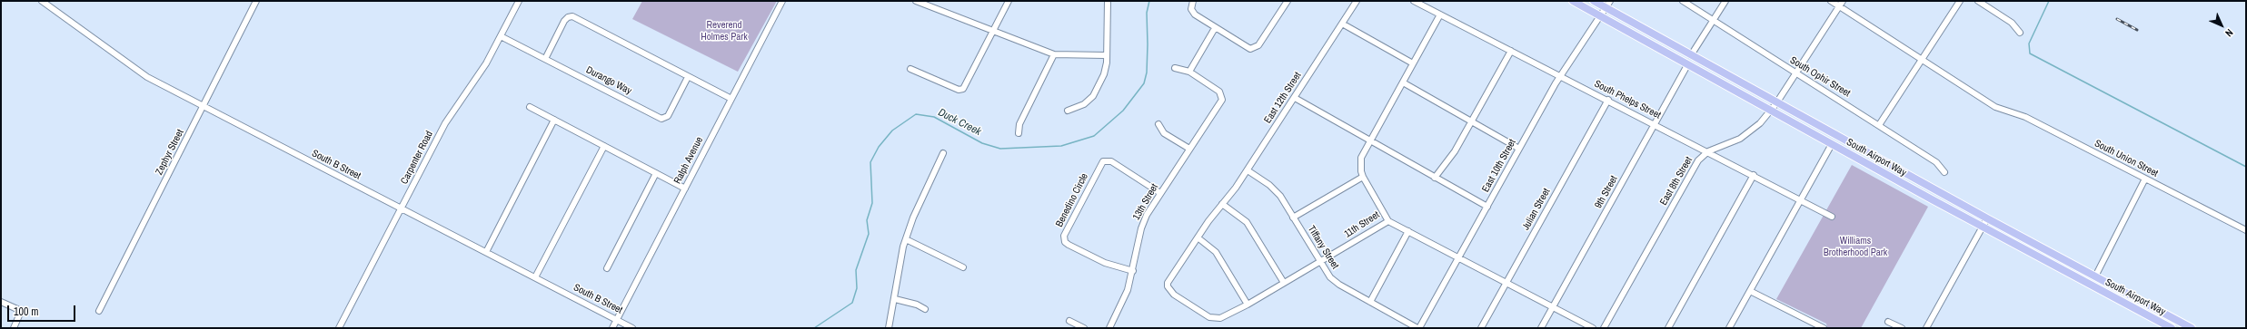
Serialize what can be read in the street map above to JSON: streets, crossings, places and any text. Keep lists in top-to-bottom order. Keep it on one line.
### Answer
{"streets":{"main road":["South Airport Way"],"street":["South Ophir Street","Durango Way","East 12th Street","South Phelps Street","Zephyr Street","Carpenter Road","South Union Street","Ralph Avenue","South B Street","East 10th Street","East 8th Street","9th Street","Benedino Circle","13th Street","Julian Street","11th Street","Tiffany Street"]},"crossings":[["South Ophir Street","East 8th Street"],["Durango Way","Carpenter Road"],["East 12th Street","11th Street"],["East 12th Street","Tiffany Street"],["South Phelps Street","East 10th Street"],["South Phelps Street","East 8th Street"],["South Phelps Street","9th Street"],["South Phelps Street","Julian Street"],["South Phelps Street","11th Street"],["Zephyr Street","South B Street"],["Carpenter Road","South B Street"],["South Airport Way","East 10th Street"],["South Airport Way","East 8th Street"],["South Airport Way","9th Street"],["South Union Street","East 8th Street"],["Ralph Avenue","South B Street"],["East 10th Street","Tiffany Street"],["Benedino Circle","13th Street"],["11th Street","Tiffany Street"]],"water":["Duck Creek"],"parks":["Reverend Holmes Park","Williams Brotherhood Park"],"scale_bar":"100 m","north":"bottom right"}
